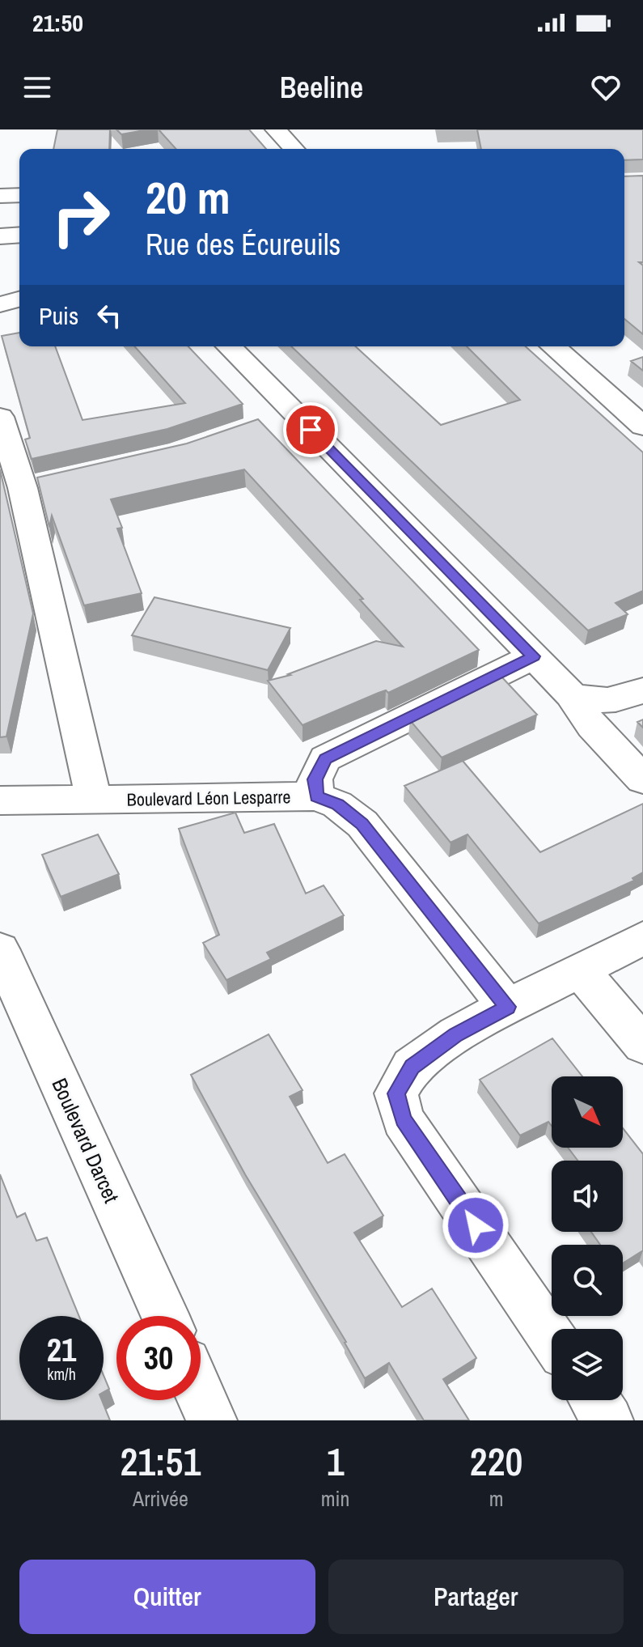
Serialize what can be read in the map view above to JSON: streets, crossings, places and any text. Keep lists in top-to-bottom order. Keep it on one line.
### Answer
{"streets":{"street":["Boulevard Léon Lesparre","Boulevard Darcet"]},"north":"bottom right","page":{"status":"21:50","header":"Beeline","turn":["20 m","Rue des Écureuils"],"then":"Puis","speed":"21 km/h","limit":"30","eta":["21:51","Arrivée","1","min","220","m"],"buttons":["Quitter","Partager"]}}
